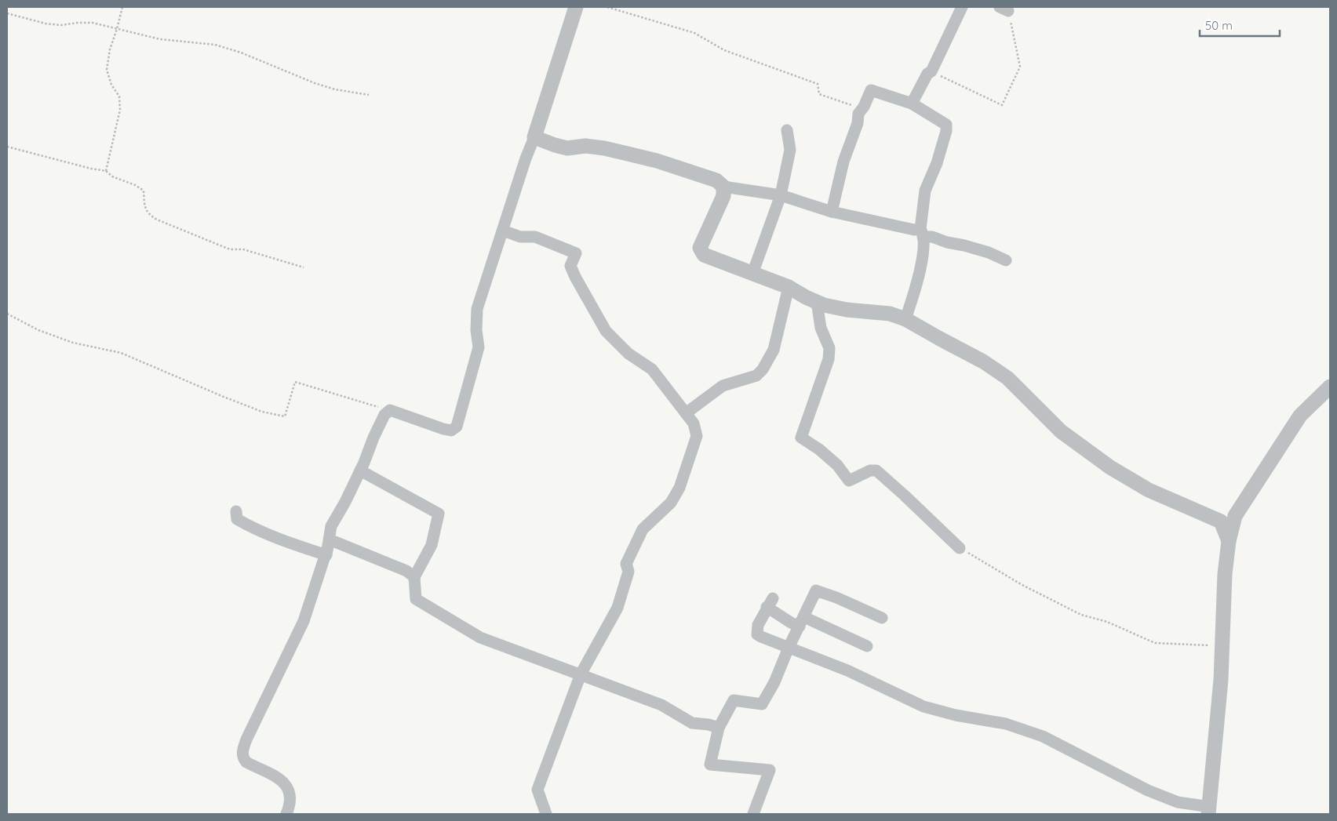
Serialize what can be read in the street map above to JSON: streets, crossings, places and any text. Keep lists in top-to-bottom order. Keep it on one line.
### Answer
{"scale_bar":"50 m"}
